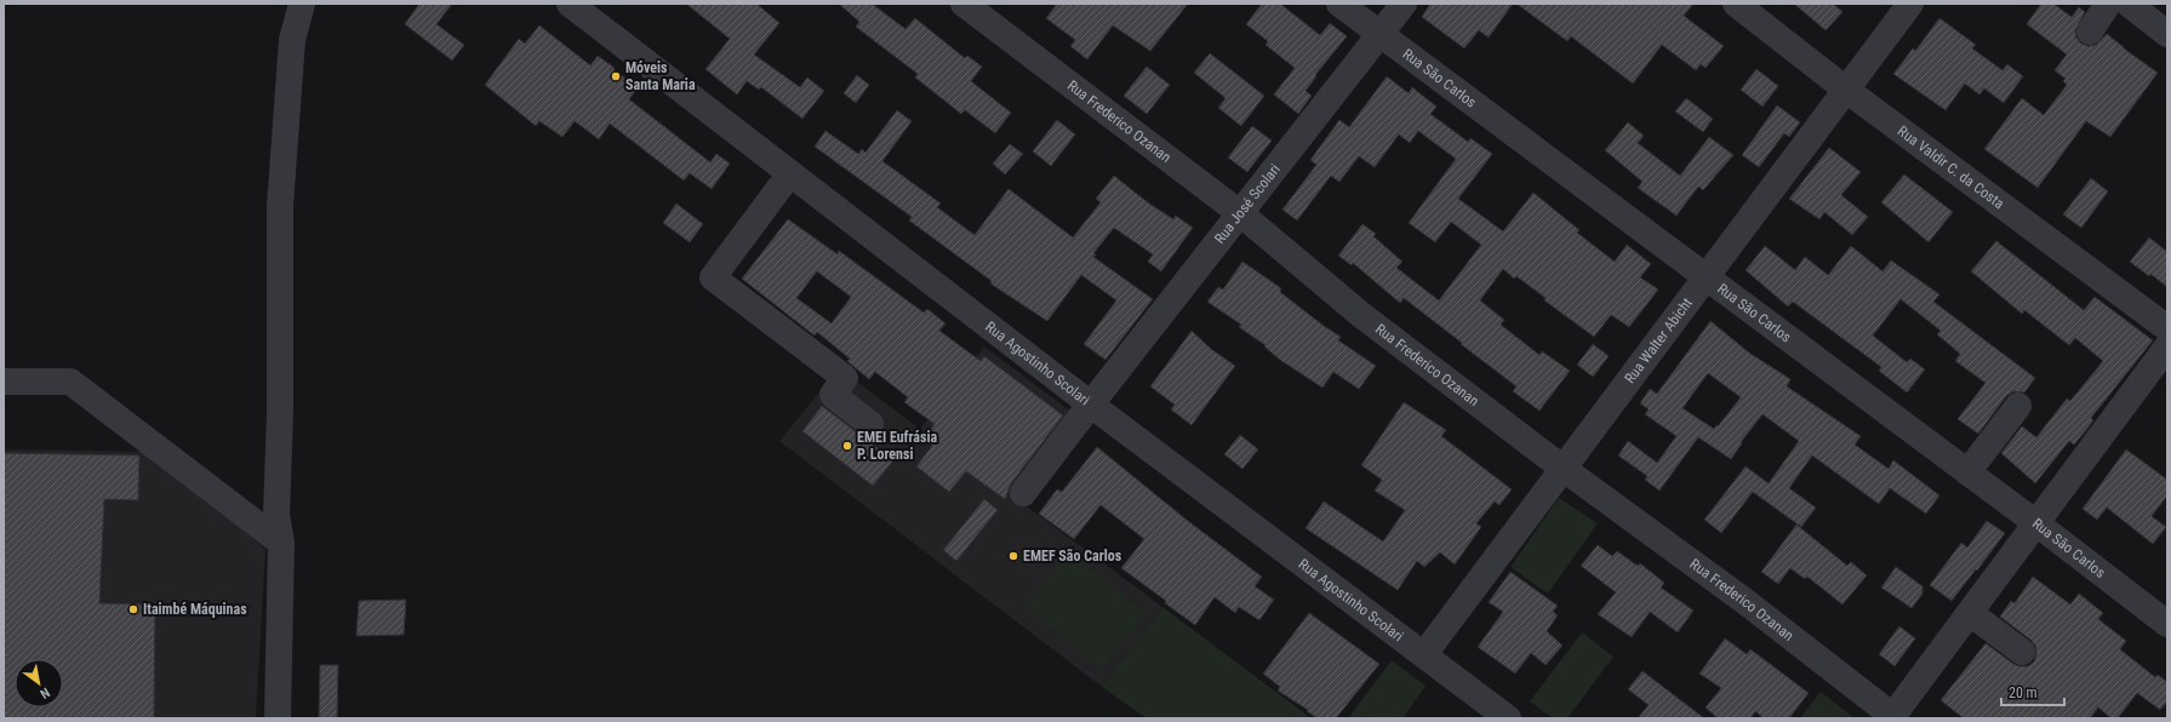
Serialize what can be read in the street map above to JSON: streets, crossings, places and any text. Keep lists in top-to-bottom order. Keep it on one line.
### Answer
{"streets":{"street":["Rua São Carlos","Rua Frederico Ozanan","Rua Valdir C. da Costa","Rua José Scolari","Rua Walter Abicht","Rua Agostinho Scolari"]},"crossings":[["Rua São Carlos","Rua José Scolari"],["Rua São Carlos","Rua Walter Abicht"],["Rua Frederico Ozanan","Rua José Scolari"],["Rua Frederico Ozanan","Rua Walter Abicht"],["Rua Valdir C. da Costa","Rua Walter Abicht"],["Rua José Scolari","Rua Agostinho Scolari"],["Rua Walter Abicht","Rua Agostinho Scolari"]],"places":["Móveis Santa Maria","EMEI Eufrásia P. Lorensi","EMEF São Carlos","Itaimbé Máquinas"],"scale_bar":"20 m","north":"bottom right"}
